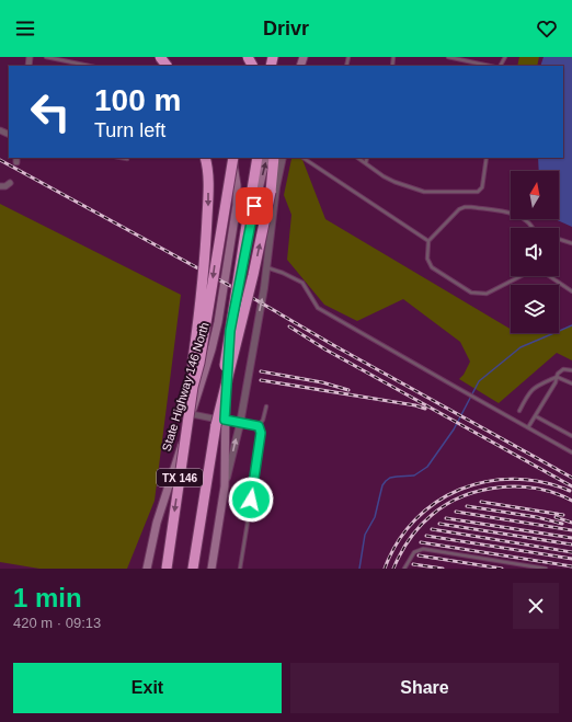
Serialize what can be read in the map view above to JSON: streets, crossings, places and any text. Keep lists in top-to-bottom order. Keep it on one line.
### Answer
{"streets":{"highway":["TX 146"],"main road":["State Highway 146 North"]},"north":"top","page":{"header":"Drivr","turn":["100 m","Turn left"],"heading":["1 min","420 m · 09:13"],"buttons":["Exit","Share"]}}
